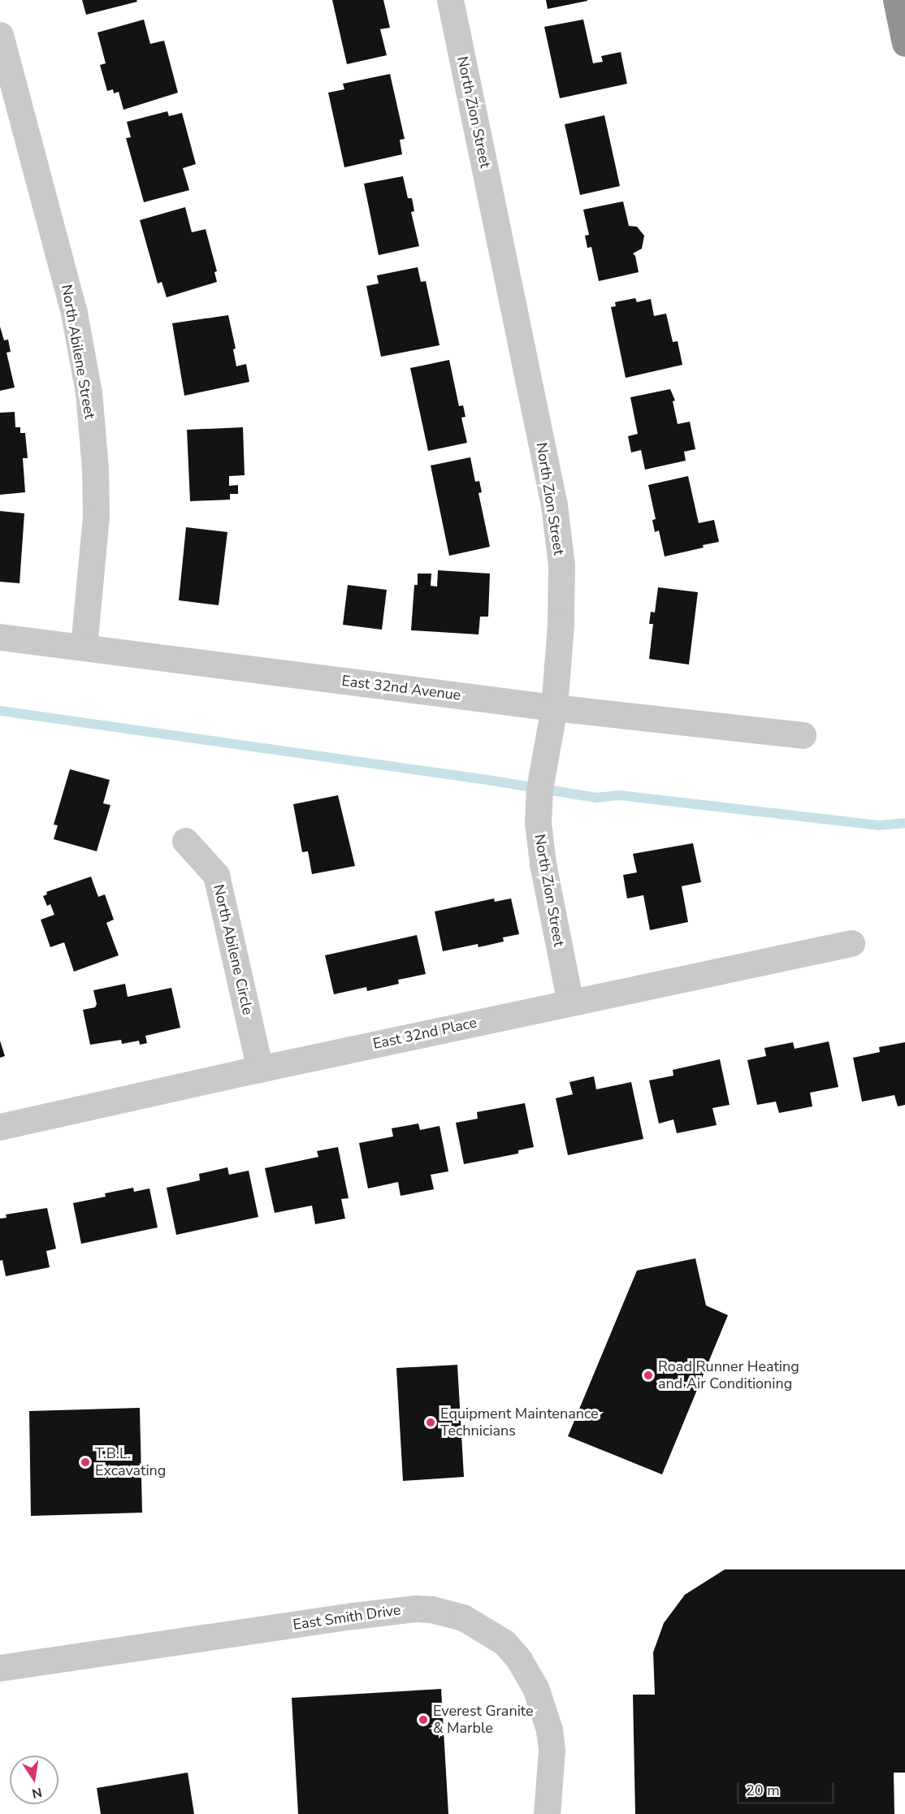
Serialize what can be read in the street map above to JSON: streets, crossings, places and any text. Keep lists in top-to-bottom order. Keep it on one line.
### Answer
{"streets":{"street":["North Zion Street","North Abilene Street","East 32nd Avenue","North Abilene Circle","East 32nd Place","East Smith Drive"]},"crossings":[["North Zion Street","East 32nd Avenue"],["North Zion Street","East 32nd Place"],["North Abilene Street","East 32nd Avenue"],["North Abilene Circle","East 32nd Place"]],"places":["Road Runner Heating and Air Conditioning","Equipment Maintenance Technicians","T.B.L. Excavating","Everest Granite & Marble"],"scale_bar":"20 m","north":"bottom"}
